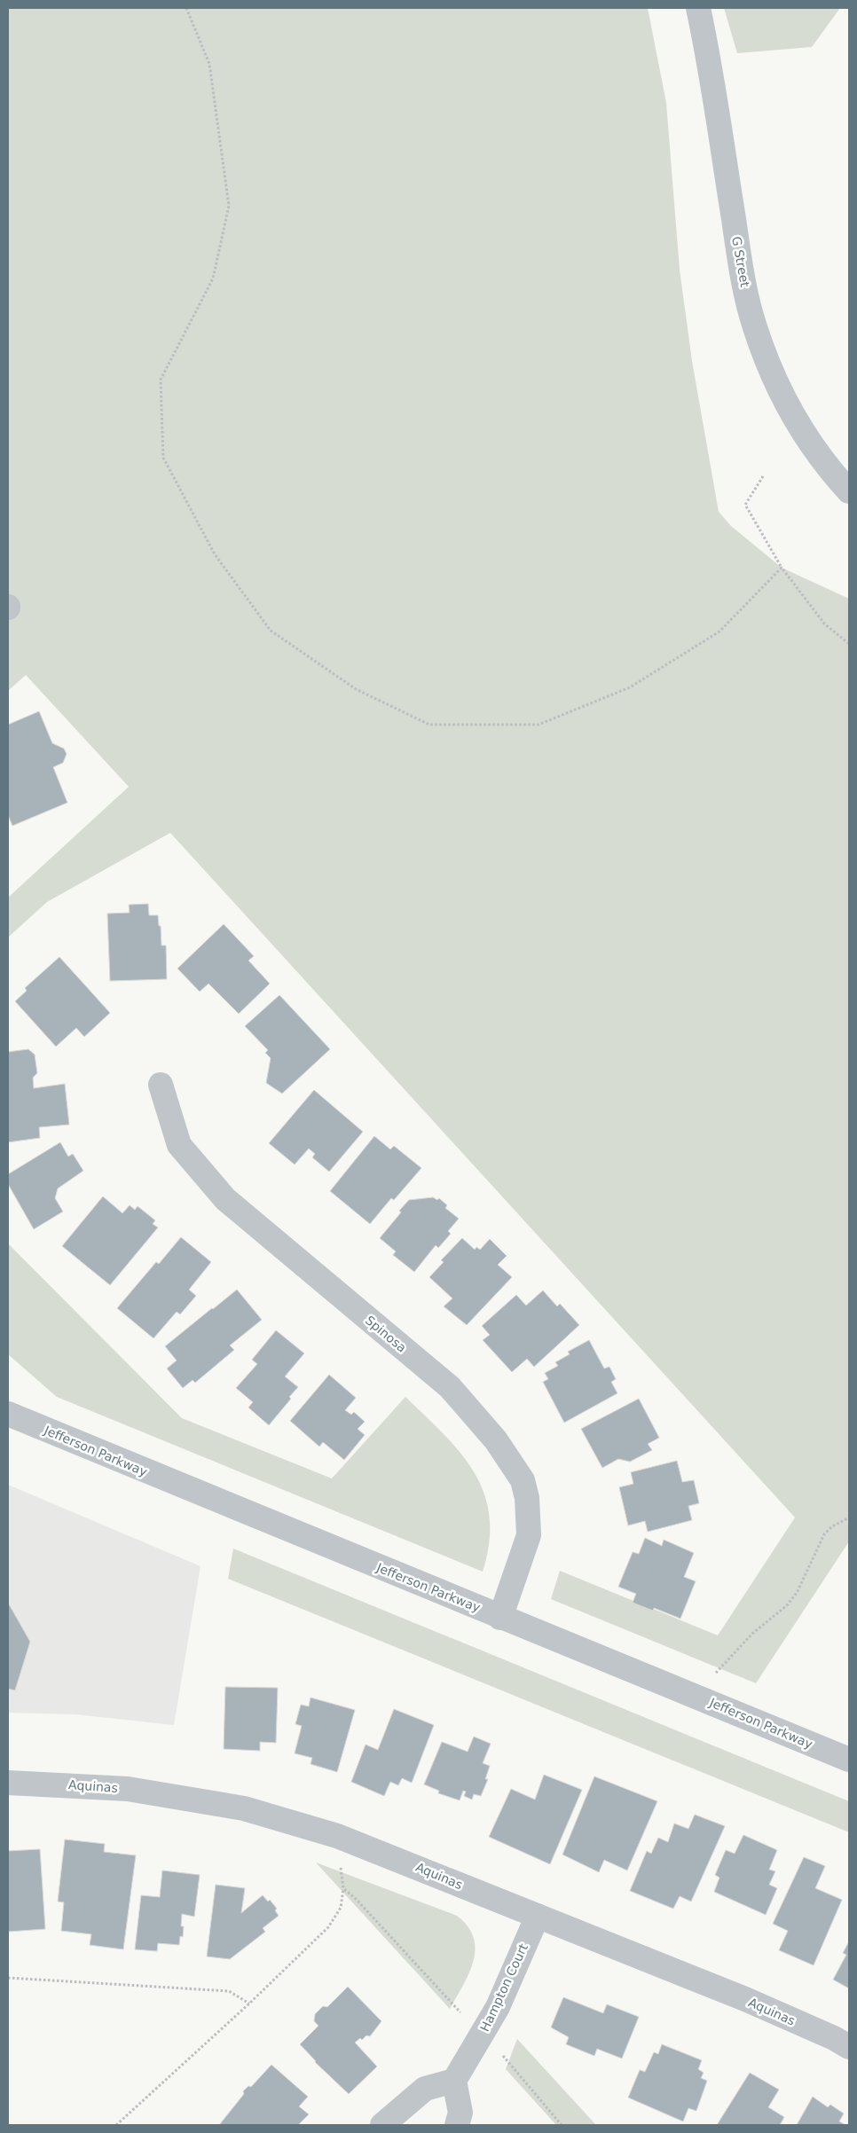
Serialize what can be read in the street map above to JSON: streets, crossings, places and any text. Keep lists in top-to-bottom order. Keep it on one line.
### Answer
{"streets":{"street":["G Street","Spinosa","Jefferson Parkway","Aquinas","Hampton Court"]},"crossings":[["Spinosa","Jefferson Parkway"],["Aquinas","Hampton Court"]]}
